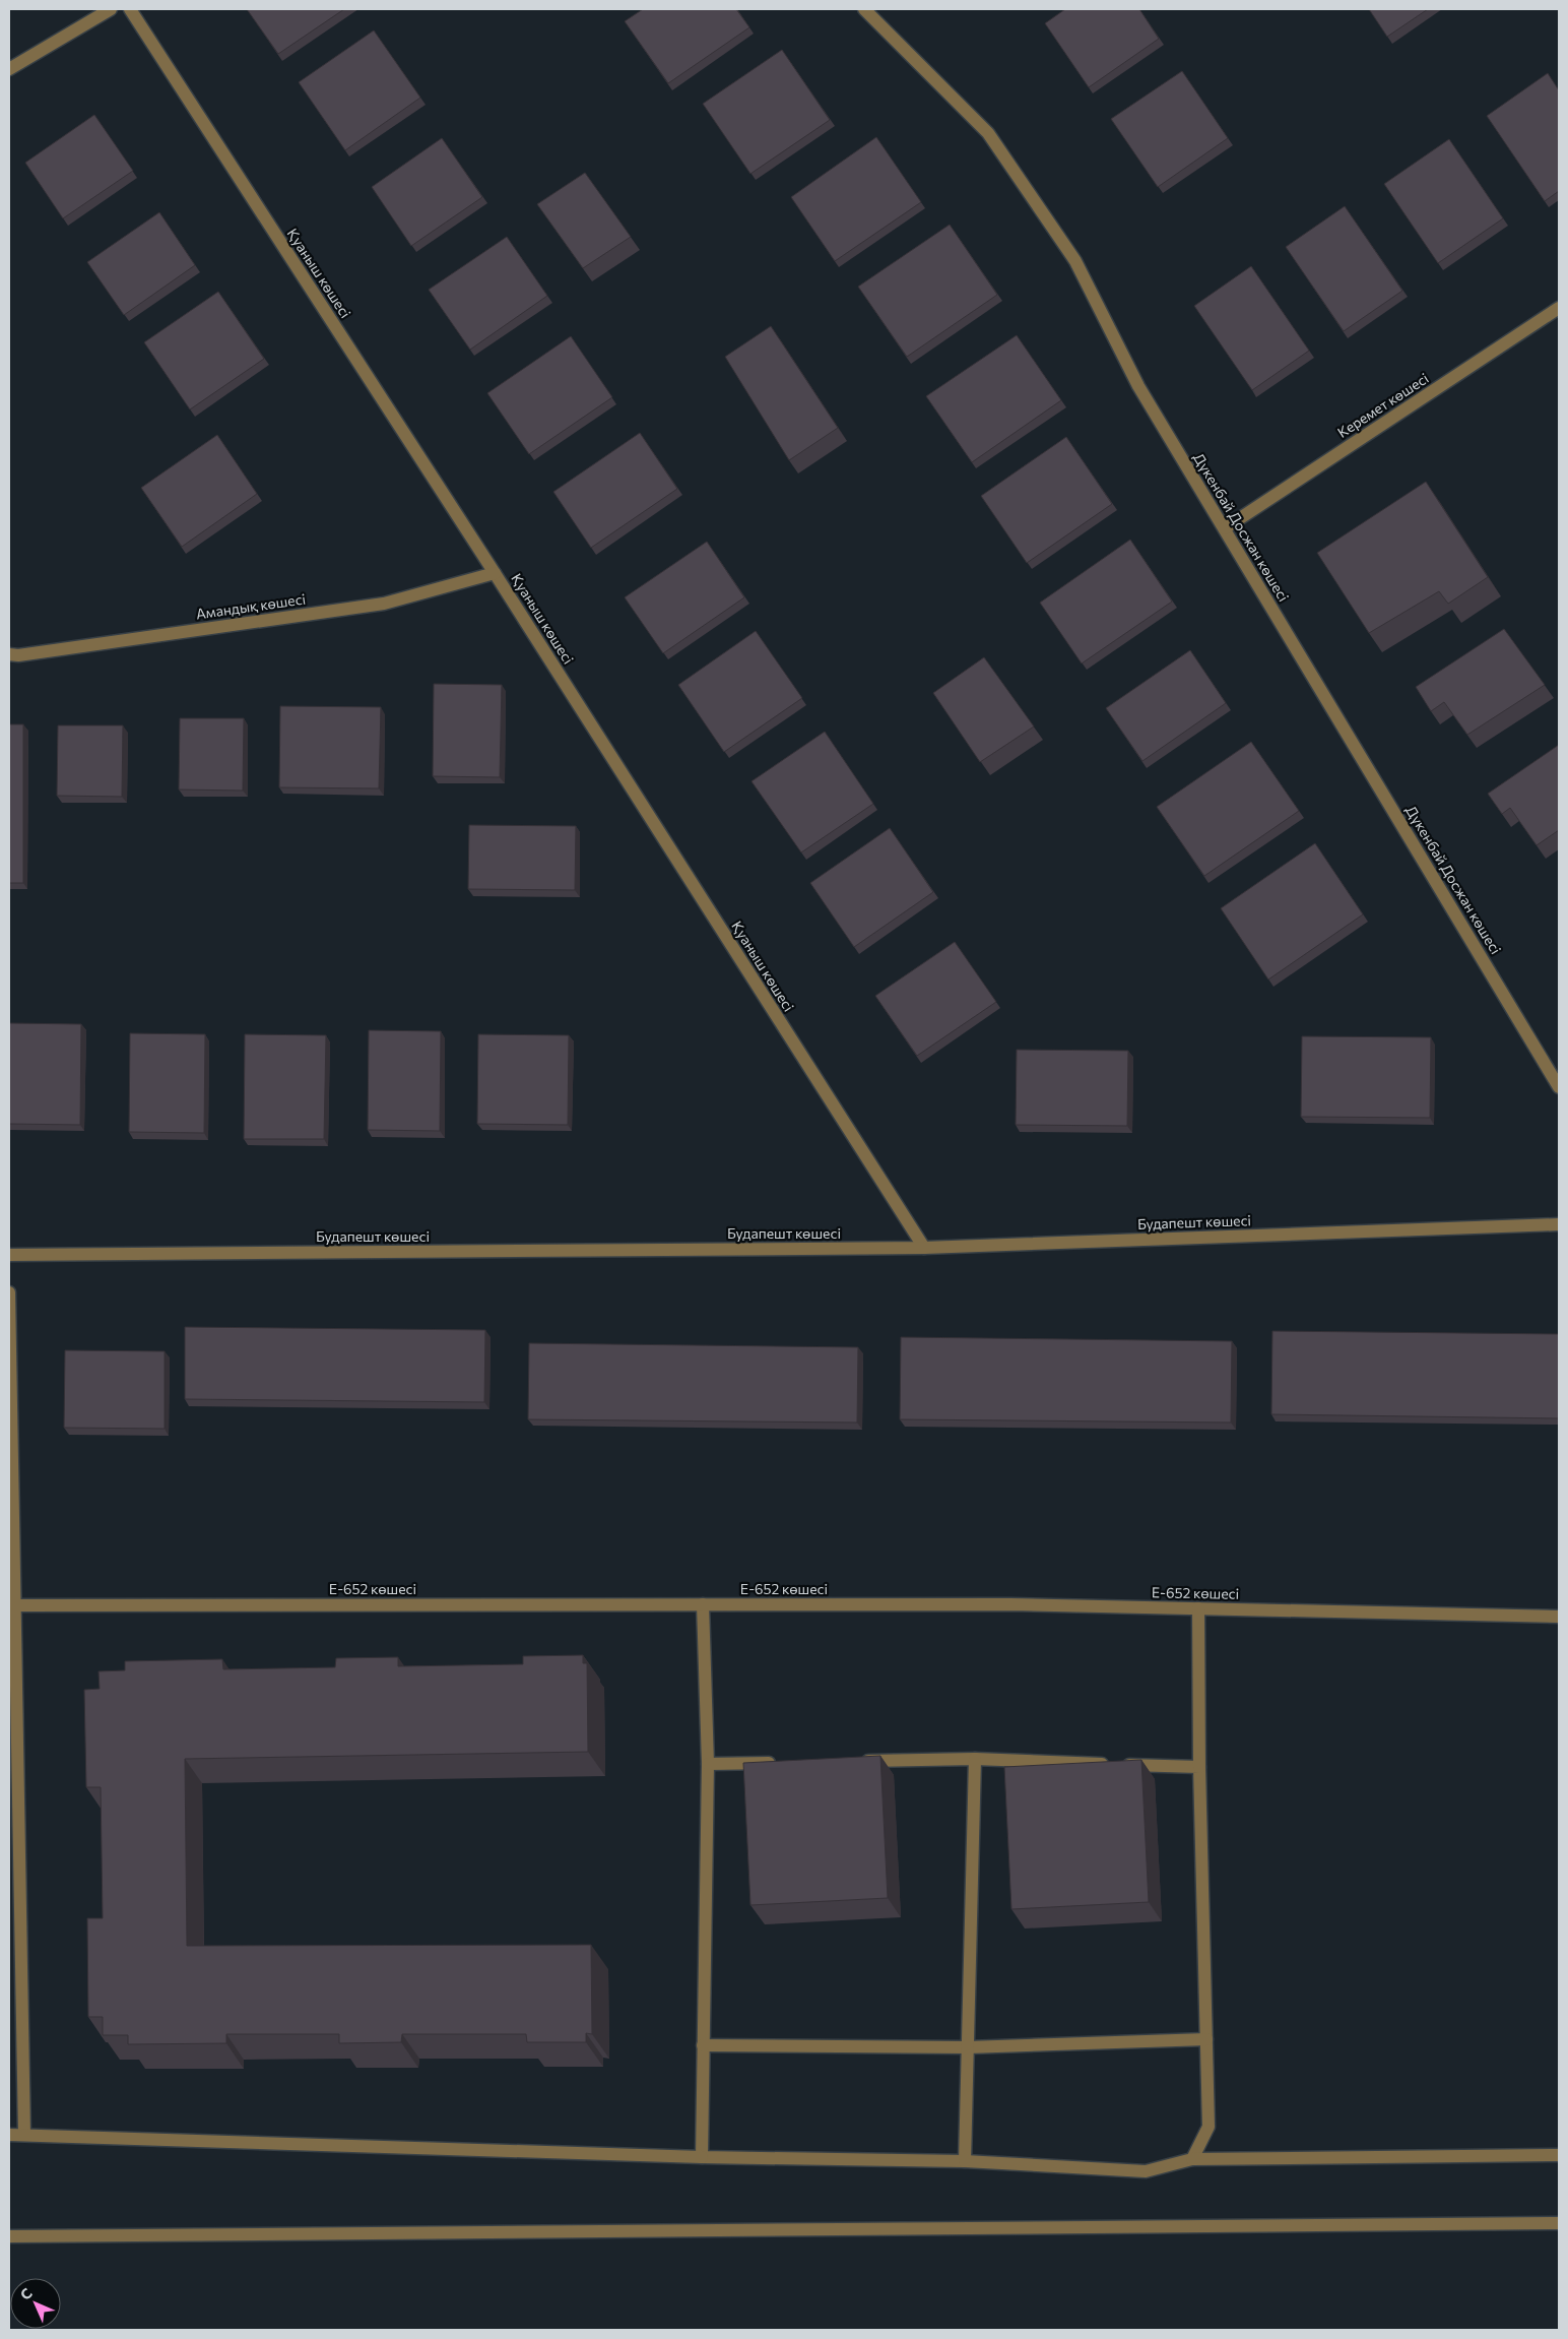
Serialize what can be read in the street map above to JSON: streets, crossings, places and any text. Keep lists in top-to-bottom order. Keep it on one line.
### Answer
{"streets":{"street":["Қуаныш көшесі","Керемет көшесі","Дүкенбай Досжан көшесі","Амандық көшесі","Будапешт көшесі","Е-652 көшесі"]},"crossings":[["Қуаныш көшесі","Амандық көшесі"],["Қуаныш көшесі","Будапешт көшесі"],["Керемет көшесі","Дүкенбай Досжан көшесі"]],"north":"top left"}
